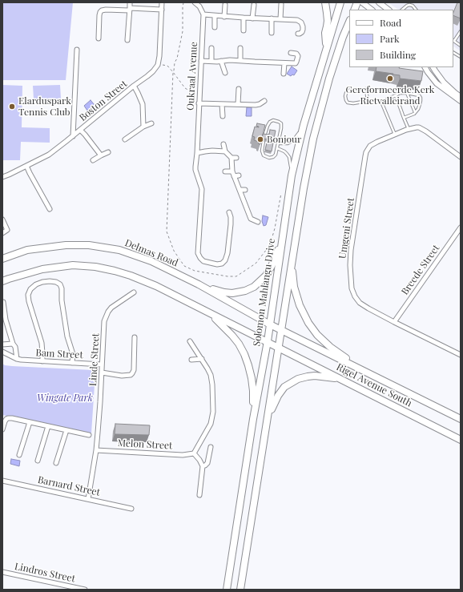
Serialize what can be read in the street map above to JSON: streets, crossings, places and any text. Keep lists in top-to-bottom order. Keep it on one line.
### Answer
{"streets":{"main road":["Delmas Road","Solomon Mahlangu Drive","Rigel Avenue South"],"street":["Oukraal Avenue","Boston Street","Umgeni Street","Breede Street","Bam Street","Linde Street","Melon Street","Barnard Street","Lindros Street"]},"crossings":[["Umgeni Street","Breede Street"],["Delmas Road","Solomon Mahlangu Drive"],["Delmas Road","Rigel Avenue South"],["Bam Street","Linde Street"],["Linde Street","Melon Street"],["Linde Street","Barnard Street"]],"parks":["Wingate Park"],"places":["Gereformeerde Kerk Rietvalleirand","Elarduspark Tennis Club","Bonjour"],"legend":["Road","Park","Building"]}
